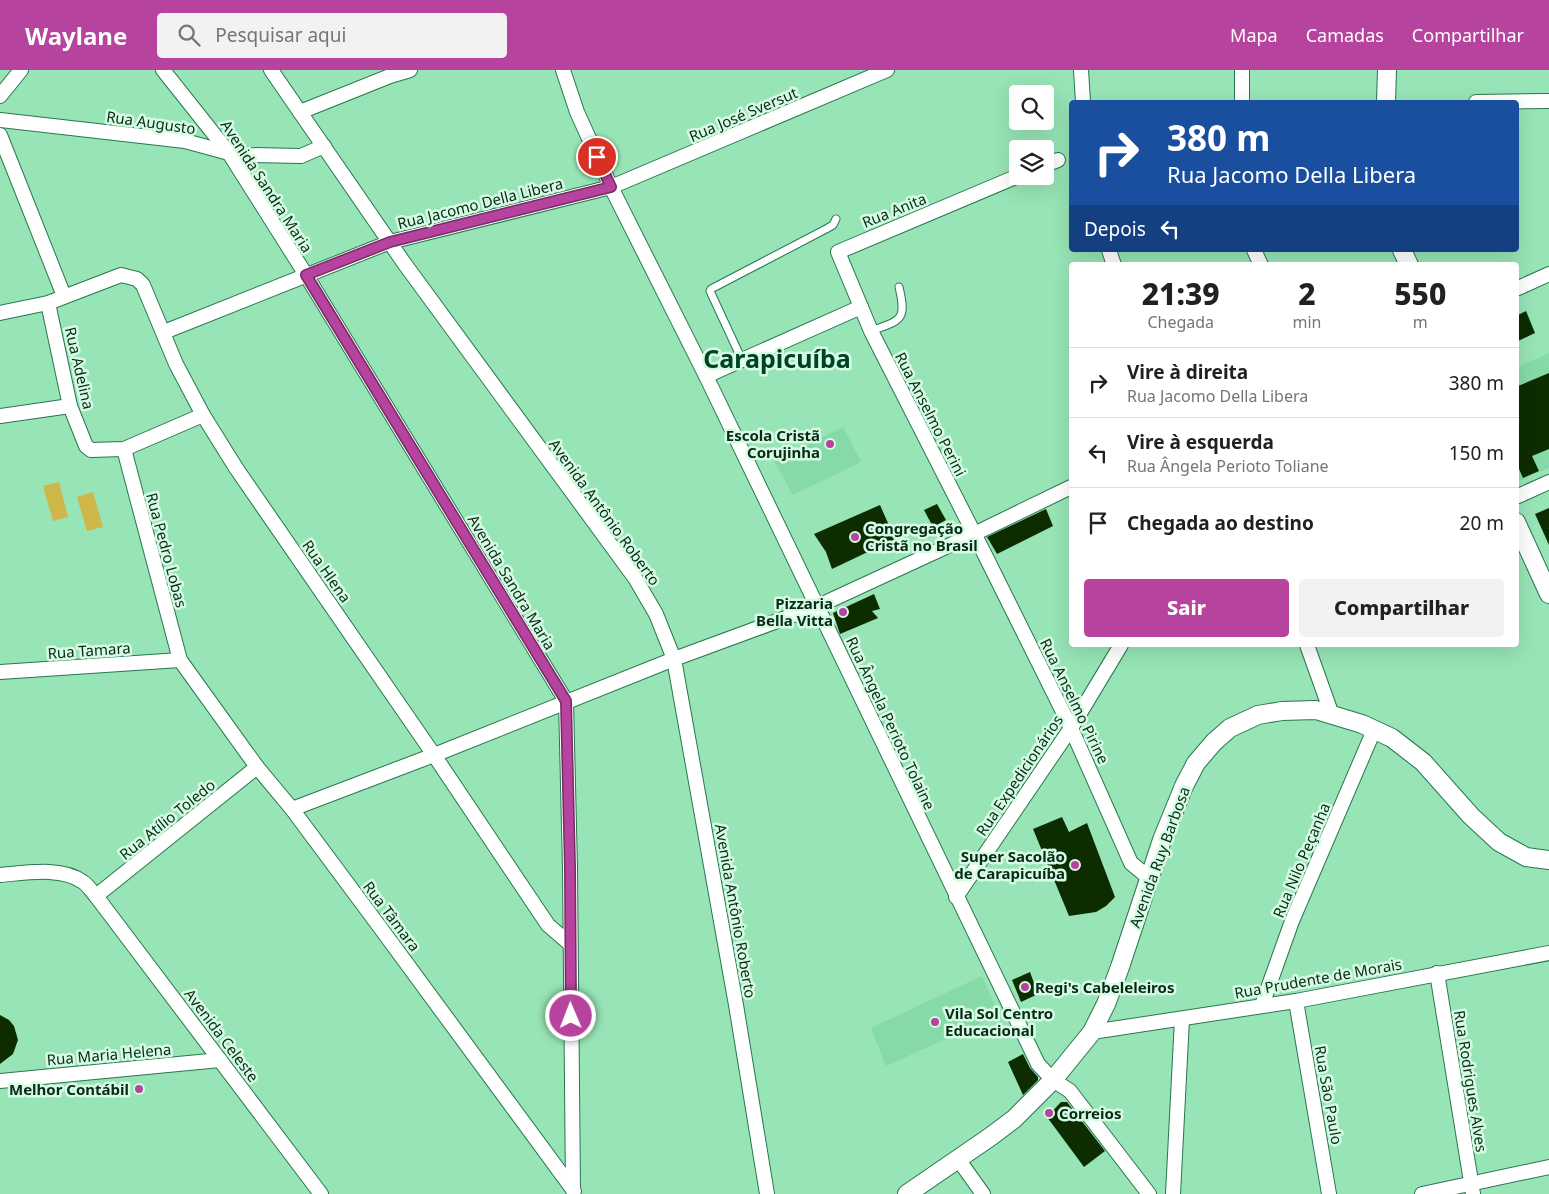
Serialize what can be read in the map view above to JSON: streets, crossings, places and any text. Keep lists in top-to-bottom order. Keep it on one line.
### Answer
{"streets":{"street":["Rua José Sversut","Rua Augusto","Avenida Sandra Maria","Rua Jacomo Della Libera","Rua Anita","Rua Adelina","Rua Anselmo Perini","Avenida Antônio Roberto","Rua Pedro Lobas","Rua Hlena","Rua Tamara","Rua Anselmo Pirine","Rua Ângela Perioto Tolaine","Rua Expedicionários","Rua Atílio Toledo","Avenida Ruy Barbosa","Rua Nilo Peçanha","Rua Tâmara","Rua Prudente de Morais","Avenida Celeste","Rua Maria Helena","Rua Rodrigues Alves","Rua São Paulo"]},"crossings":[["Rua José Sversut","Rua Jacomo Della Libera"],["Rua José Sversut","Rua Ângela Perioto Tolaine"],["Rua Augusto","Avenida Sandra Maria"],["Rua Augusto","Avenida Antônio Roberto"],["Avenida Sandra Maria","Rua Jacomo Della Libera"],["Rua Jacomo Della Libera","Avenida Antônio Roberto"],["Rua Jacomo Della Libera","Rua Hlena"],["Rua Jacomo Della Libera","Rua Ângela Perioto Tolaine"],["Rua Anita","Rua Anselmo Perini"],["Rua Adelina","Rua Pedro Lobas"],["Rua Adelina","Rua Hlena"],["Rua Anselmo Perini","Rua Anselmo Pirine"],["Rua Pedro Lobas","Rua Tamara"],["Rua Pedro Lobas","Rua Tâmara"],["Rua Tamara","Rua Tâmara"],["Rua Anselmo Pirine","Rua Expedicionários"],["Rua Anselmo Pirine","Avenida Ruy Barbosa"],["Rua Ângela Perioto Tolaine","Rua Expedicionários"],["Rua Ângela Perioto Tolaine","Avenida Ruy Barbosa"],["Rua Atílio Toledo","Rua Tâmara"],["Rua Atílio Toledo","Avenida Celeste"],["Avenida Ruy Barbosa","Rua Nilo Peçanha"],["Avenida Ruy Barbosa","Rua Prudente de Morais"],["Rua Nilo Peçanha","Rua Prudente de Morais"],["Rua Prudente de Morais","Rua Rodrigues Alves"],["Rua Prudente de Morais","Rua São Paulo"],["Avenida Celeste","Rua Maria Helena"]],"districts":["Carapicuíba"],"places":["Escola Cristã Corujinha","Congregação Cristã no Brasil","Pizzaria Bella Vitta","Super Sacolão de Carapicuíba","Regi's Cabeleleiros","Vila Sol Centro Educacional","Melhor Contábil","Correios"],"page":{"header":"Waylane","search":"Pesquisar aqui","nav":["Mapa","Camadas","Compartilhar"],"turn":["380 m","Rua Jacomo Della Libera"],"then":"Depois","eta":["21:39","Chegada","2","min","550","m"],"list":[{"name":"Vire à direita","note":"Rua Jacomo Della Libera","value":"380 m"},{"name":"Vire à esquerda","note":"Rua Ângela Perioto Toliane","value":"150 m"},{"name":"Chegada ao destino","value":"20 m"}],"buttons":["Sair","Compartilhar"]}}
